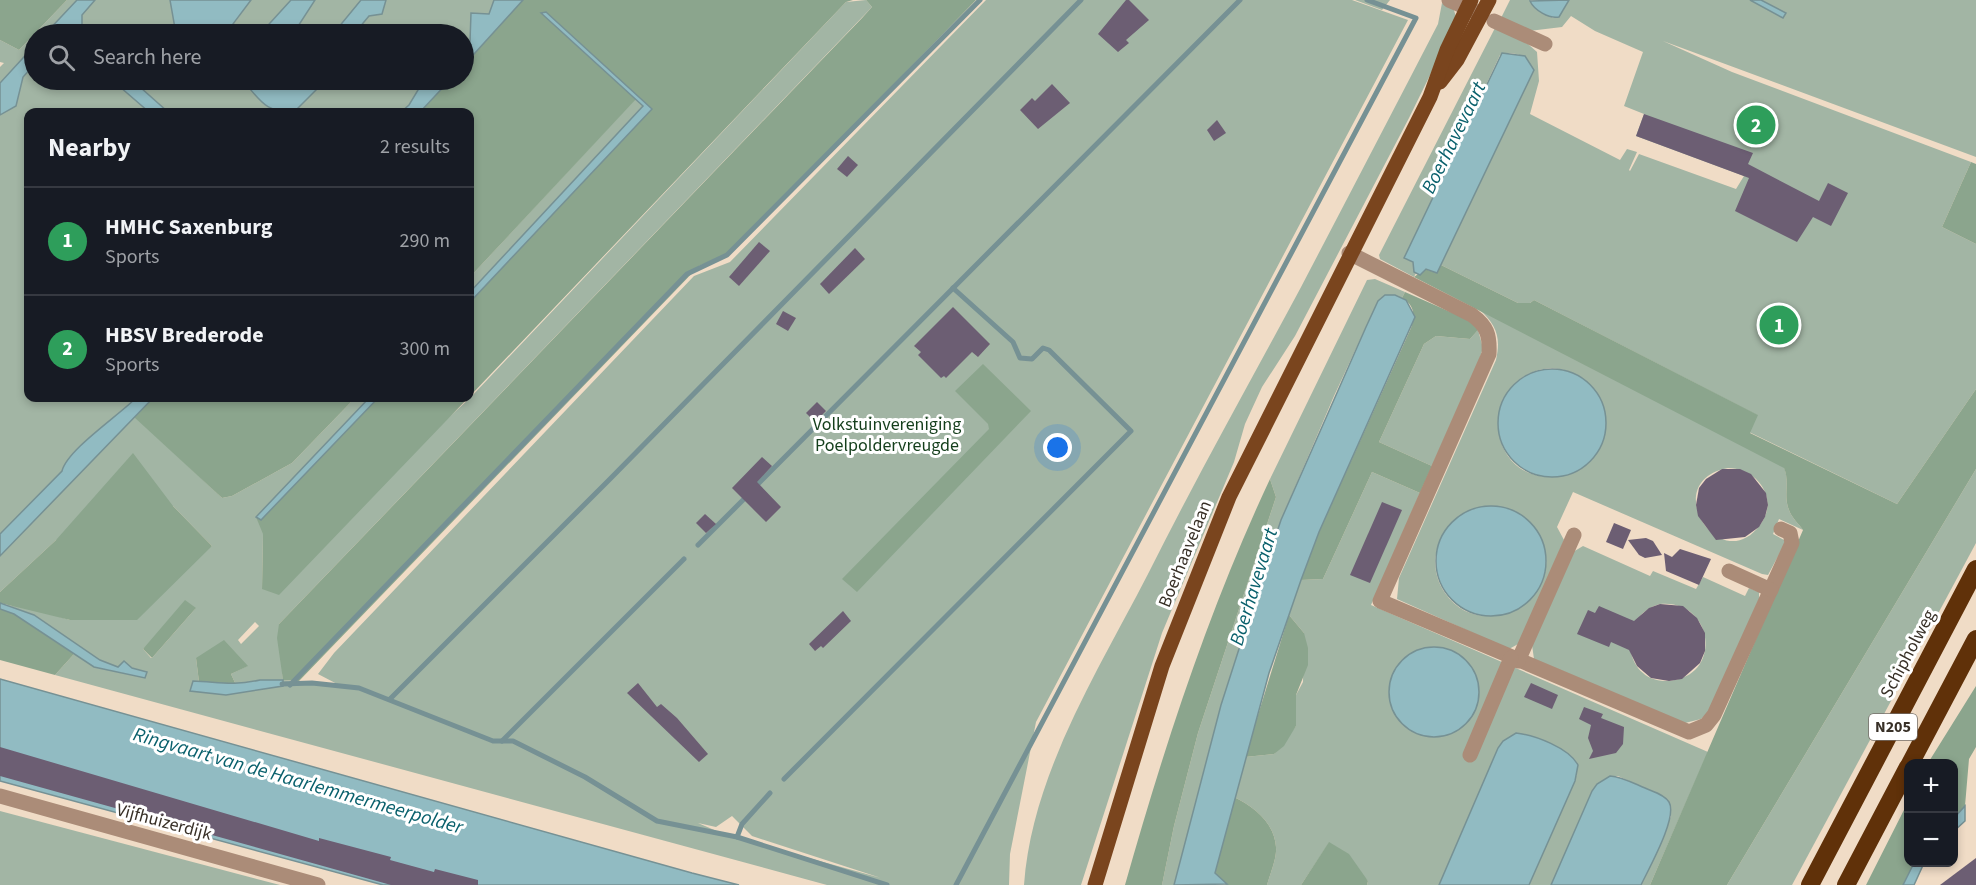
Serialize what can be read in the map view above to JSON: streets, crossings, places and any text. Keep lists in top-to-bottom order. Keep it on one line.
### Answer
{"streets":{"highway":["Schipholweg","N205"],"main road":["Boerhaavelaan"],"street":["Vijfhuizerdijk"]},"water":["Boerhavevaart","Ringvaart van de Haarlemmermeerpolder"],"parks":["Volkstuinvereniging Poelpoldervreugde"],"page":{"search":"Search here","pins":["2","1"],"heading":["Nearby","2 results"],"list":[{"mark":"1","name":"HMHC Saxenburg","note":"Sports","value":"290 m"},{"mark":"2","name":"HBSV Brederode","note":"Sports","value":"300 m"}],"map_buttons":["+","−"]}}
